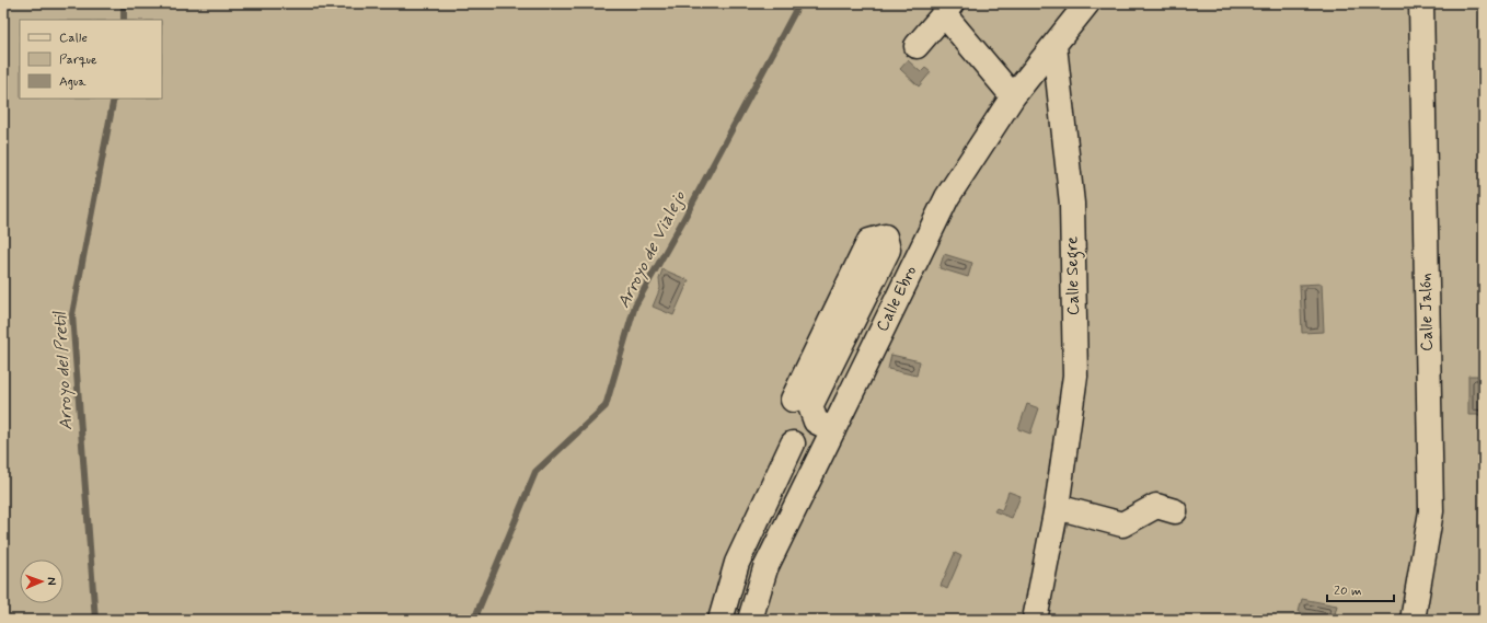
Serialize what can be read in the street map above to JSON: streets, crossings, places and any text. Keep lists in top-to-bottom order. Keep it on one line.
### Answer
{"streets":{"street":["Calle Segre","Calle Ebro","Calle Jalón"]},"crossings":[["Calle Segre","Calle Ebro"]],"water":["Arroyo de Vialejo","Arroyo del Pretil"],"legend":["Calle","Parque","Agua"],"scale_bar":"20 m","north":"right"}
